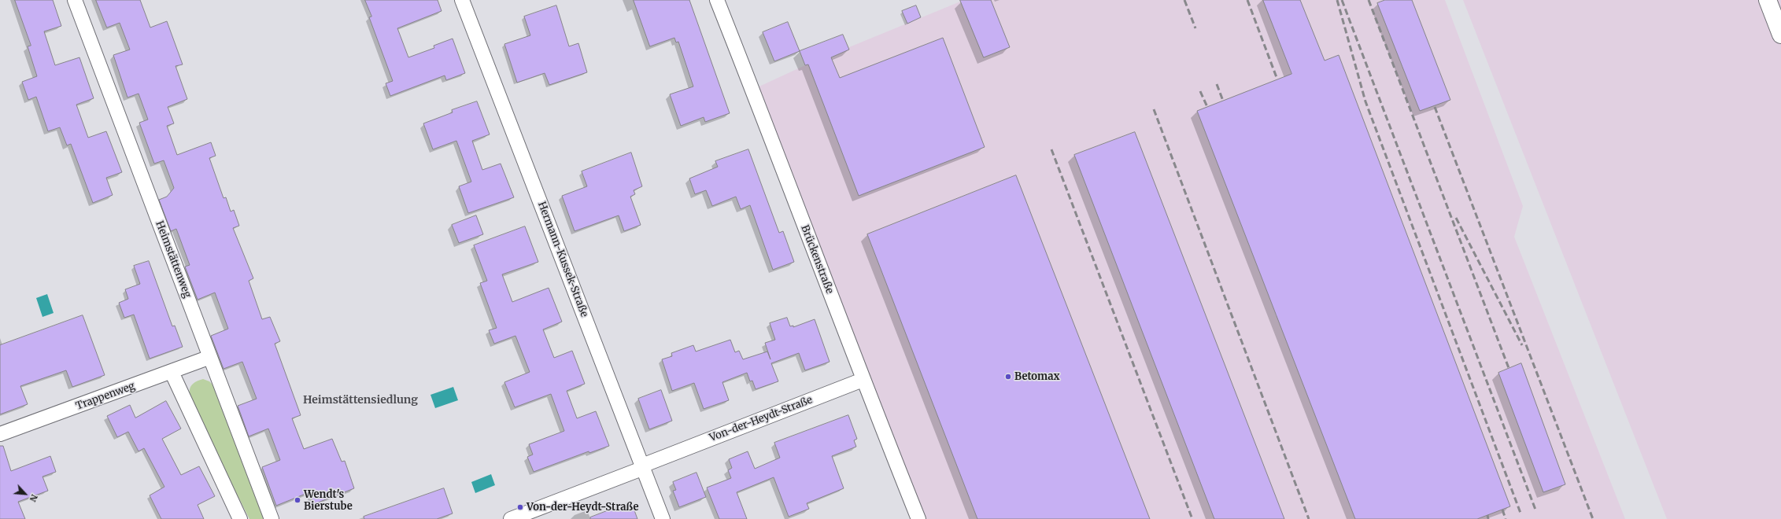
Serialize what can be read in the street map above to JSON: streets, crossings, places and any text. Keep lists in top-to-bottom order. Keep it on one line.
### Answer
{"streets":{"street":["Heimstättenweg","Hermann-Kussek-Straße","Brückenstraße","Trappenweg","Von-der-Heydt-Straße"]},"crossings":[["Heimstättenweg","Trappenweg"],["Hermann-Kussek-Straße","Von-der-Heydt-Straße"],["Brückenstraße","Von-der-Heydt-Straße"]],"districts":["Heimstättensiedlung"],"places":["Betomax","Wendt's Bierstube","Von-der-Heydt-Straße"],"north":"bottom right"}
